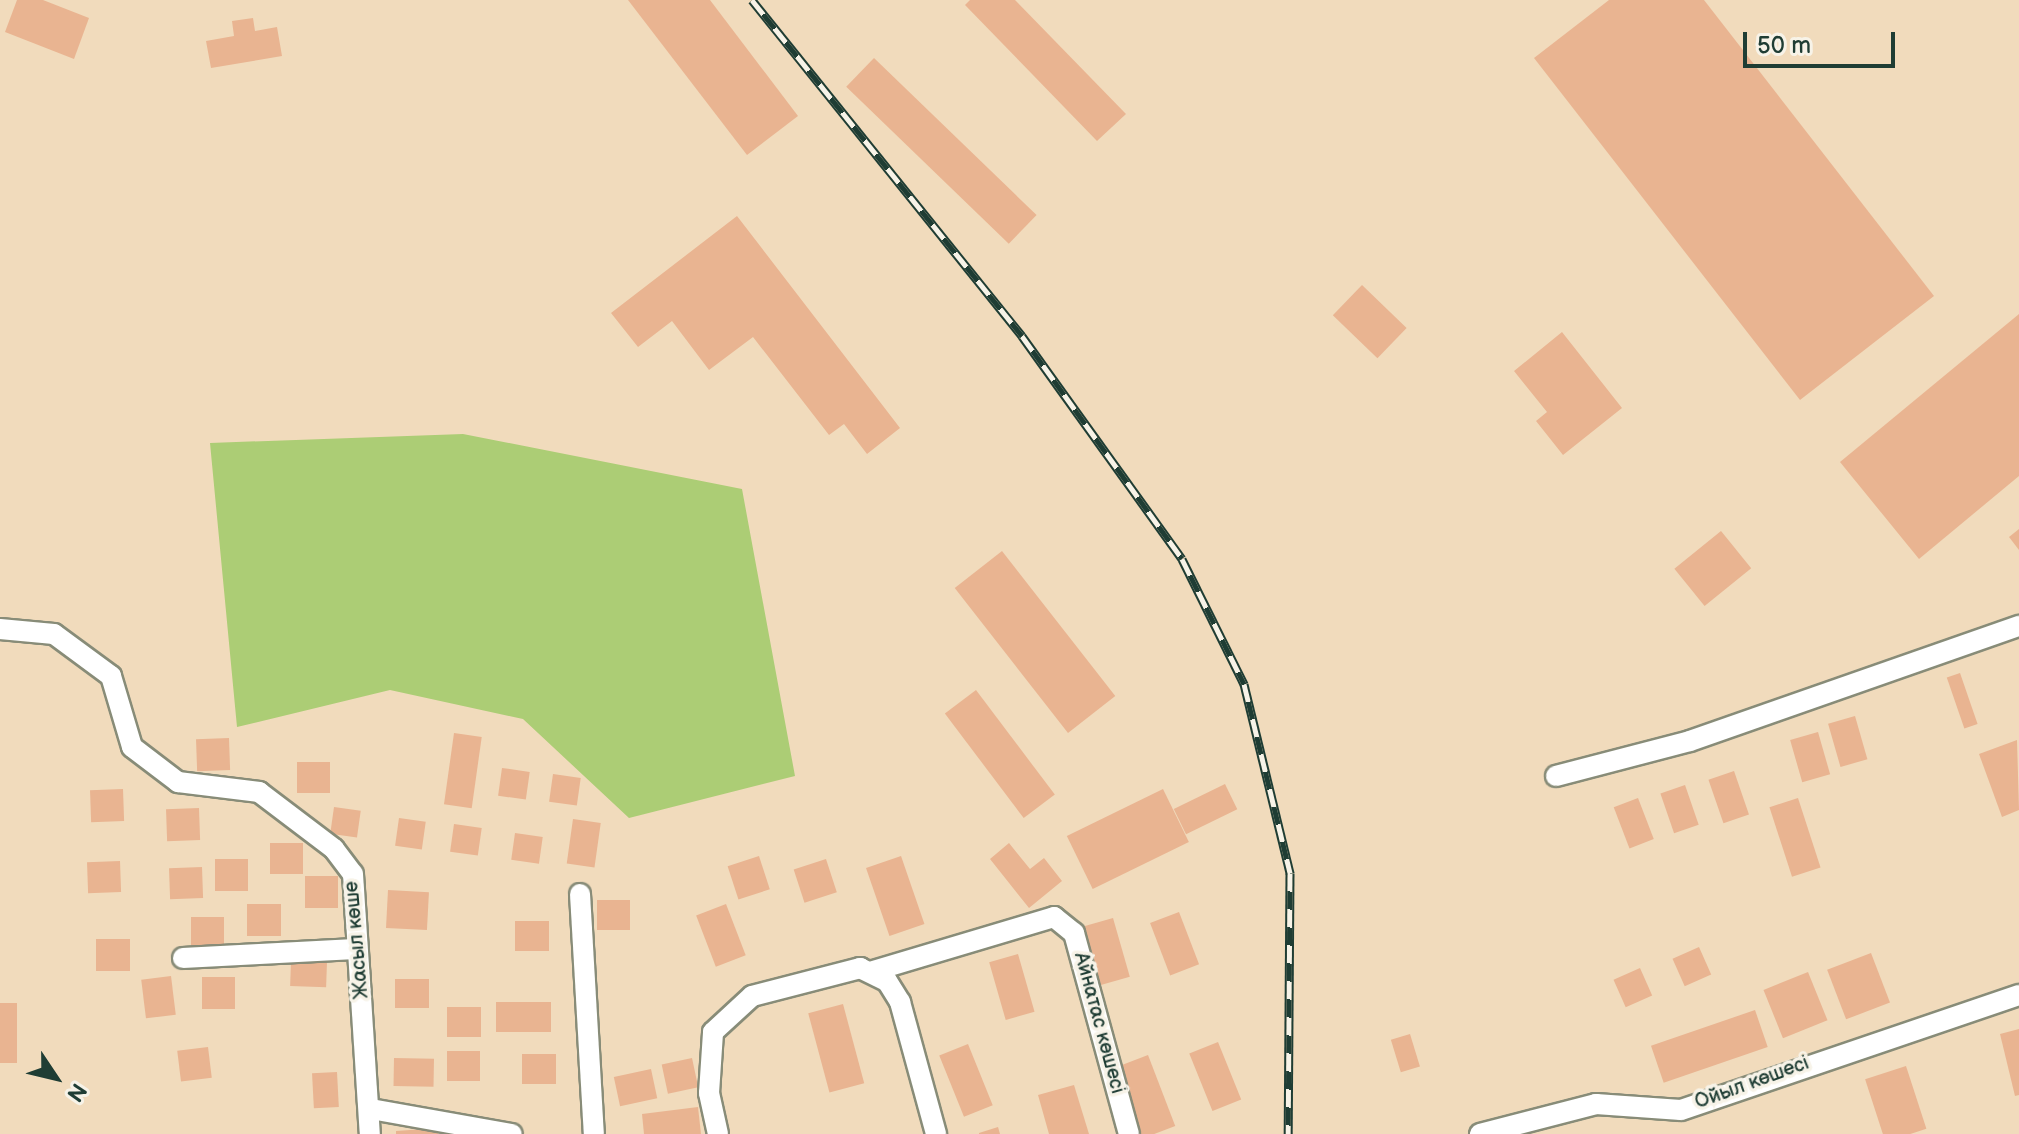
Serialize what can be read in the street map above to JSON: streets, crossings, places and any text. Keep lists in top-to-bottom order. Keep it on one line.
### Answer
{"streets":{"street":["Жасыл көше","Айнатас көшесі","Ойыл көшесі"]},"scale_bar":"50 m","north":"bottom right"}
